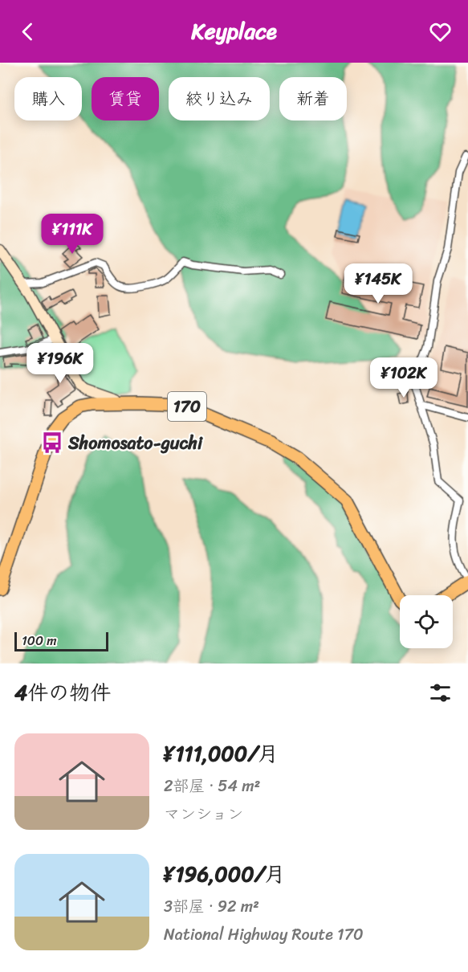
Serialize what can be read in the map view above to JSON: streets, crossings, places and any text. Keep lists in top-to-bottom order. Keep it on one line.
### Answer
{"streets":{"highway":["170"]},"places":{"bus stop":["Shomosato-guchi"]},"scale_bar":"100 m","page":{"header":"Keyplace","chip":["購入","賃貸","絞り込み","新着"],"price":["¥111K","¥145K","¥196K","¥102K"],"scale":"100 m","heading":"4件の物件","list":[{"name":"¥111,000/月","note":"2部屋 · 54 m² · マンション"},{"name":"¥196,000/月","note":"3部屋 · 92 m² · National Highway Route 170"}]}}
